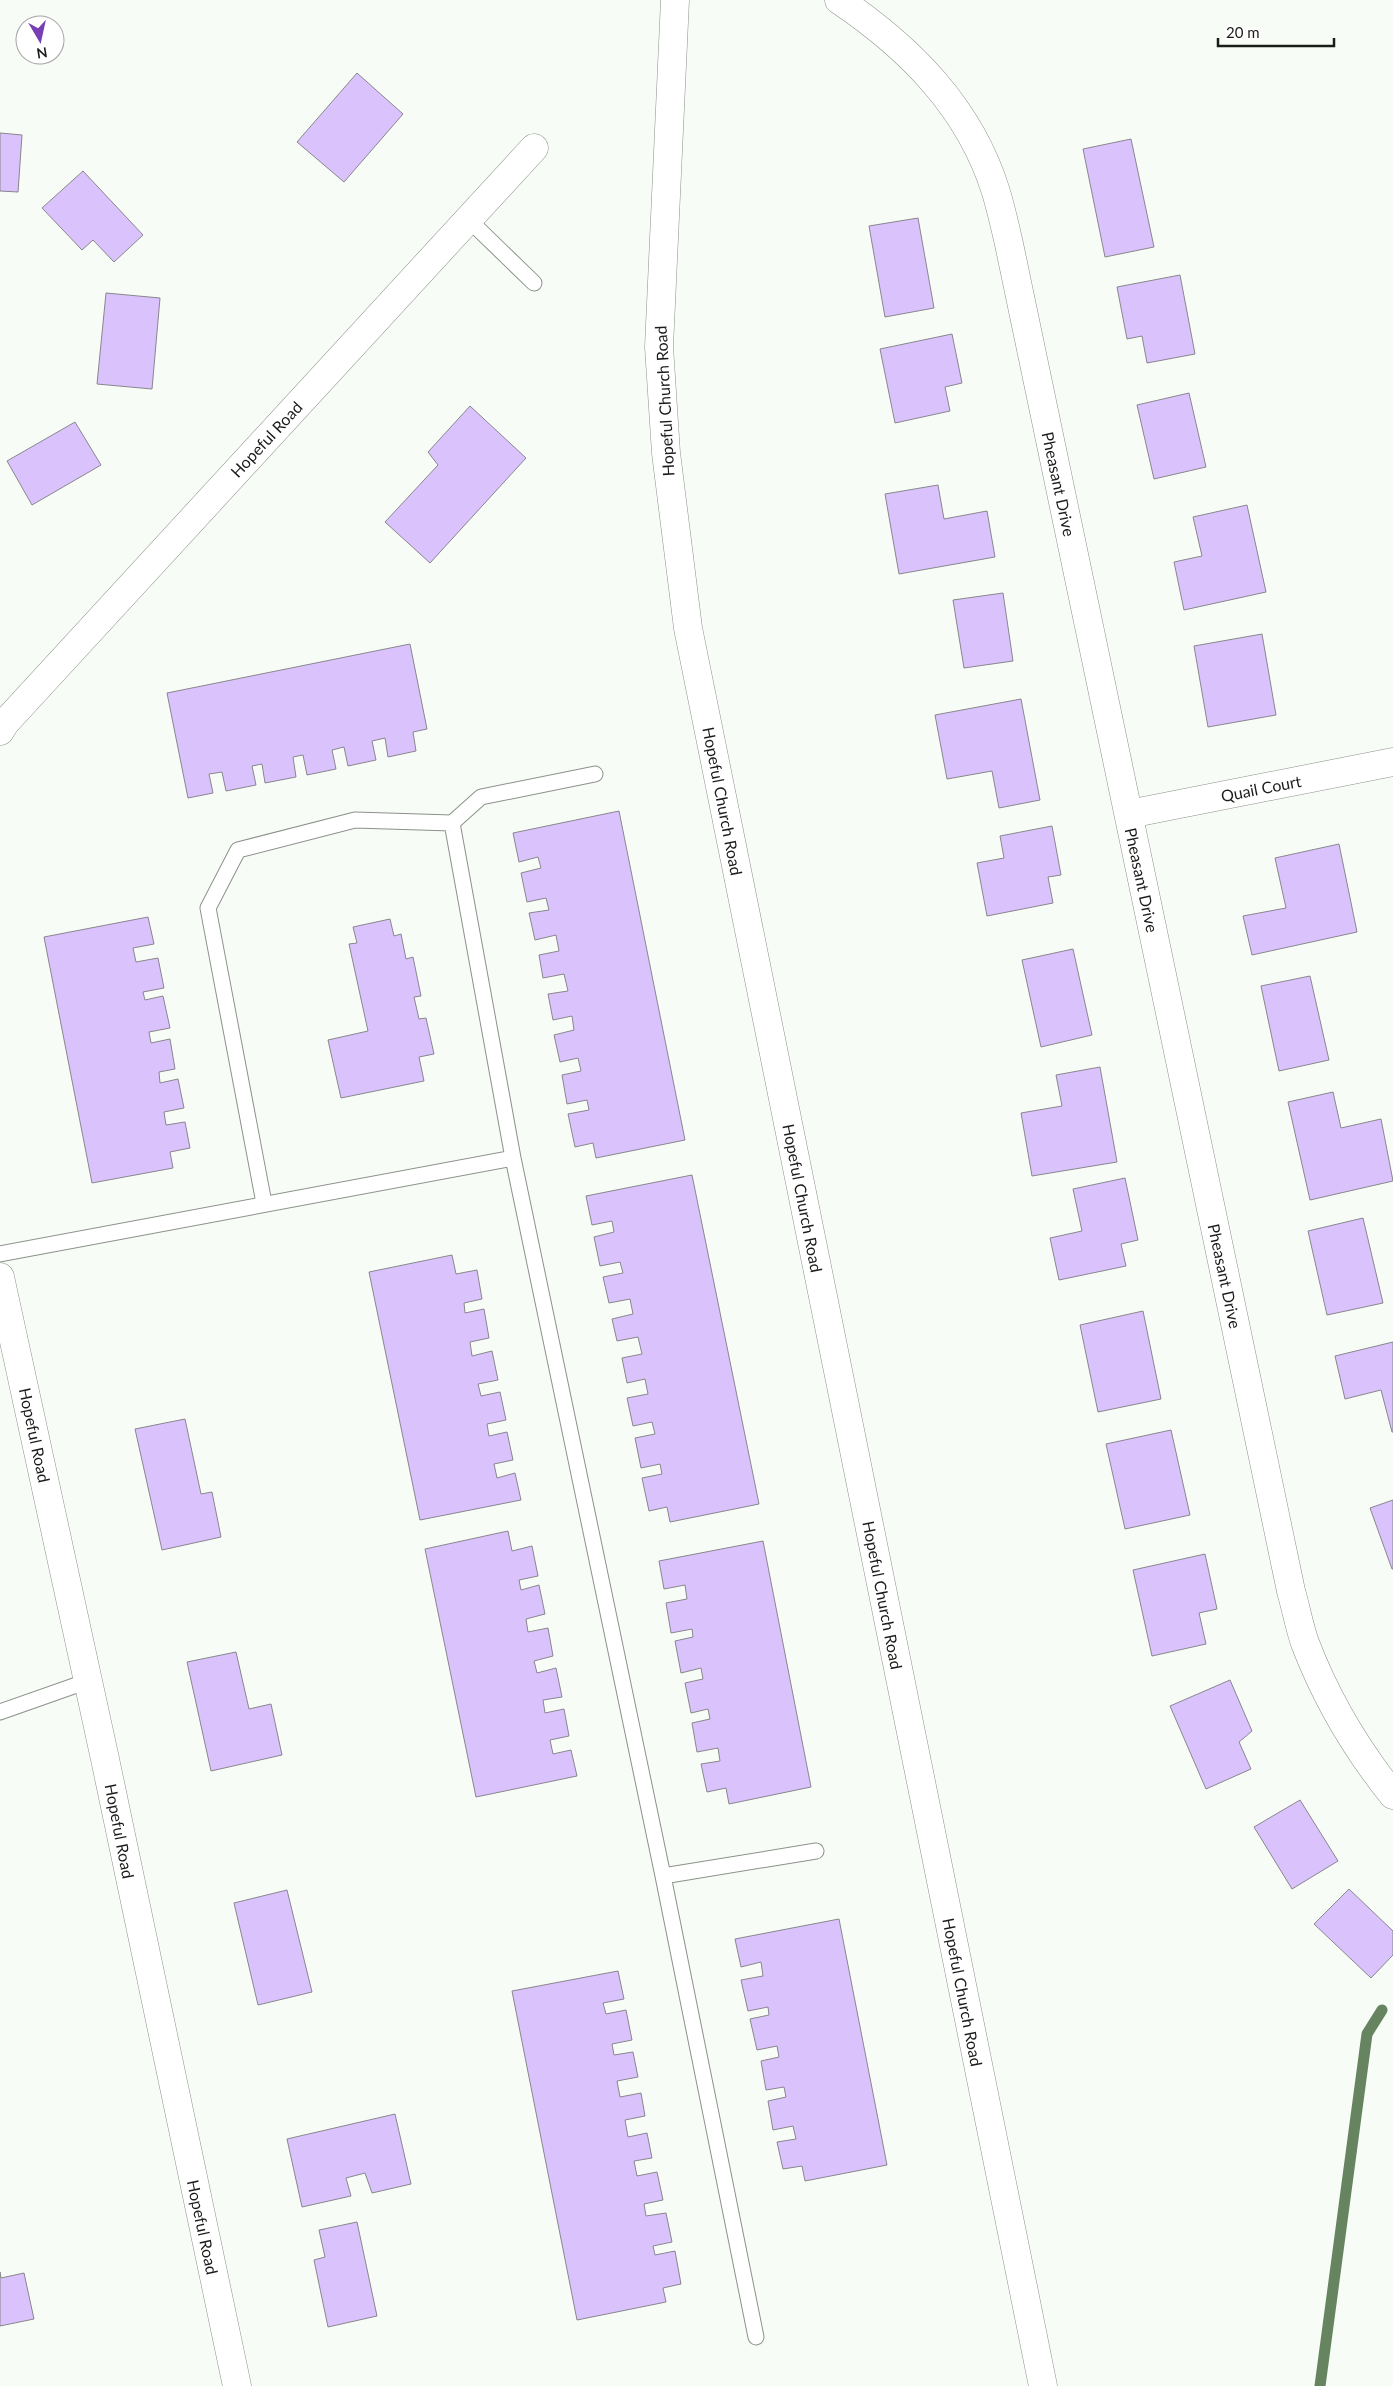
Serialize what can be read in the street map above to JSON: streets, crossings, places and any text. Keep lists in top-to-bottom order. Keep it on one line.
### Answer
{"streets":{"street":["Hopeful Church Road","Hopeful Road","Pheasant Drive","Quail Court"]},"crossings":[["Pheasant Drive","Quail Court"]],"scale_bar":"20 m","north":"bottom"}
